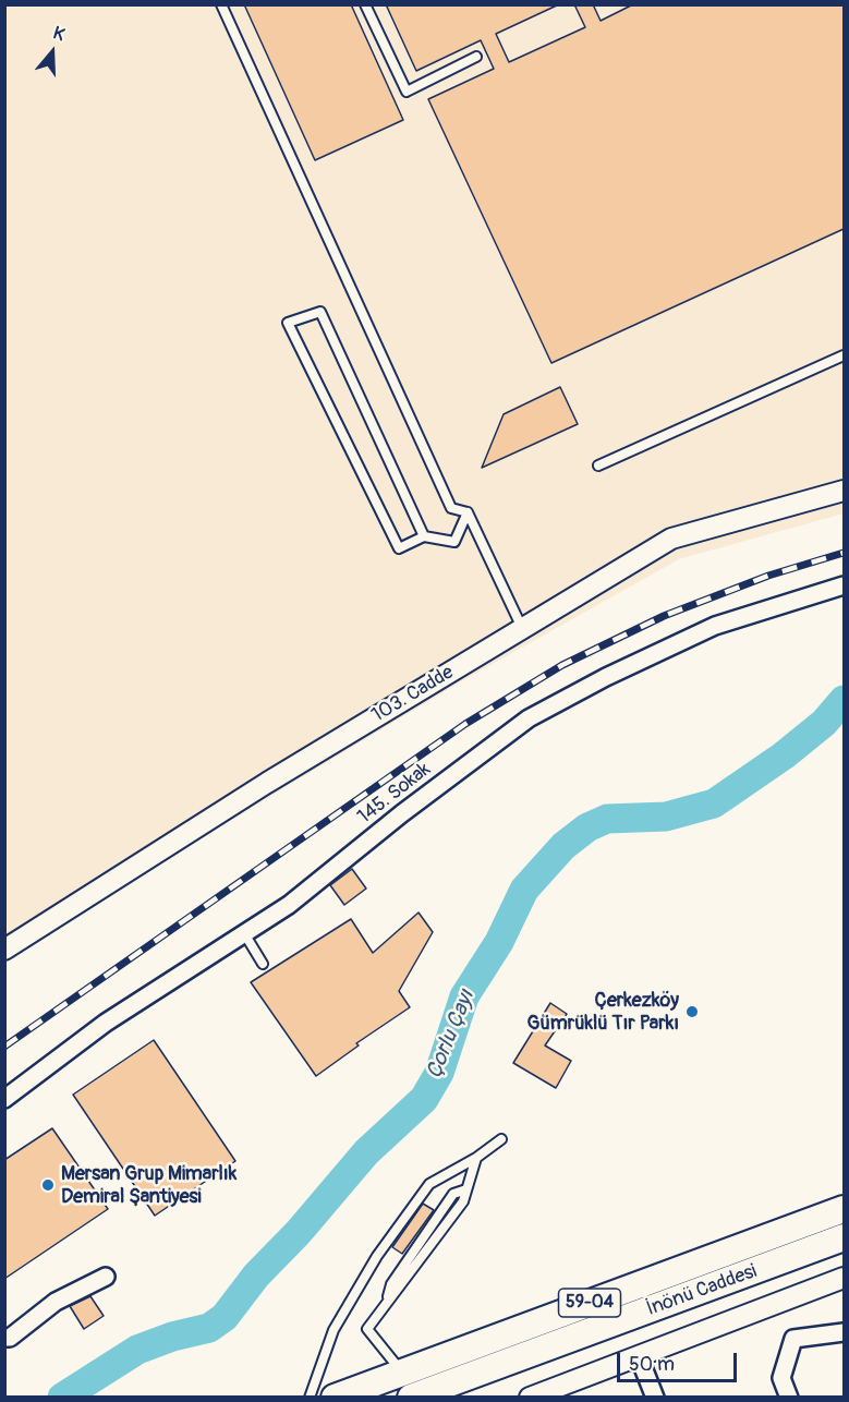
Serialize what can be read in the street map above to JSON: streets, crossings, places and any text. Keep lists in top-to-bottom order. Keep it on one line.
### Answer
{"streets":{"main road":["İnönü Caddesi","59-04"],"street":["103. Cadde","145. Sokak"]},"water":["Çorlu Çayı"],"places":["Çerkezköy Gümrüklü Tır Parkı","Mersan Grup Mimarlık Demiral Şantiyesi"],"scale_bar":"50 m","north":"top"}
